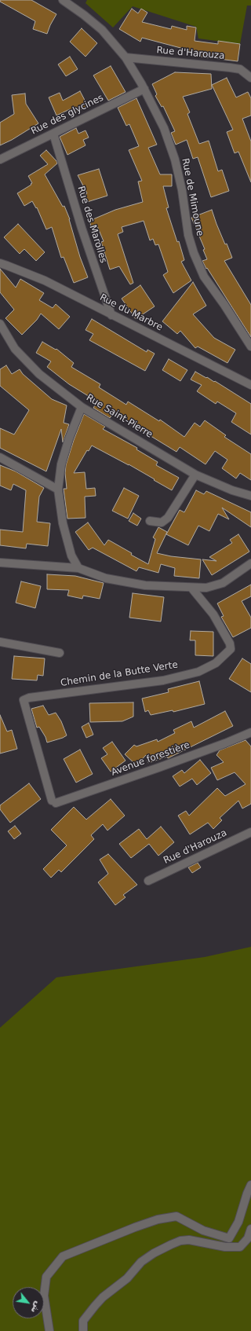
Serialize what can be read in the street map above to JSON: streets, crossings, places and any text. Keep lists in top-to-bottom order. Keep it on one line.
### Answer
{"streets":{"street":["Rue d'Harouza","Rue des glycines","Rue de Mimoune","Rue des Marolles","Rue du Marbre","Rue Saint-Pierre","Chemin de la Butte Verte","Avenue forestière"]},"crossings":[["Rue d'Harouza","Rue de Mimoune"],["Rue des glycines","Rue de Mimoune"],["Rue des glycines","Rue des Marolles"],["Rue des Marolles","Rue du Marbre"],["Chemin de la Butte Verte","Avenue forestière"]],"north":"bottom right"}
